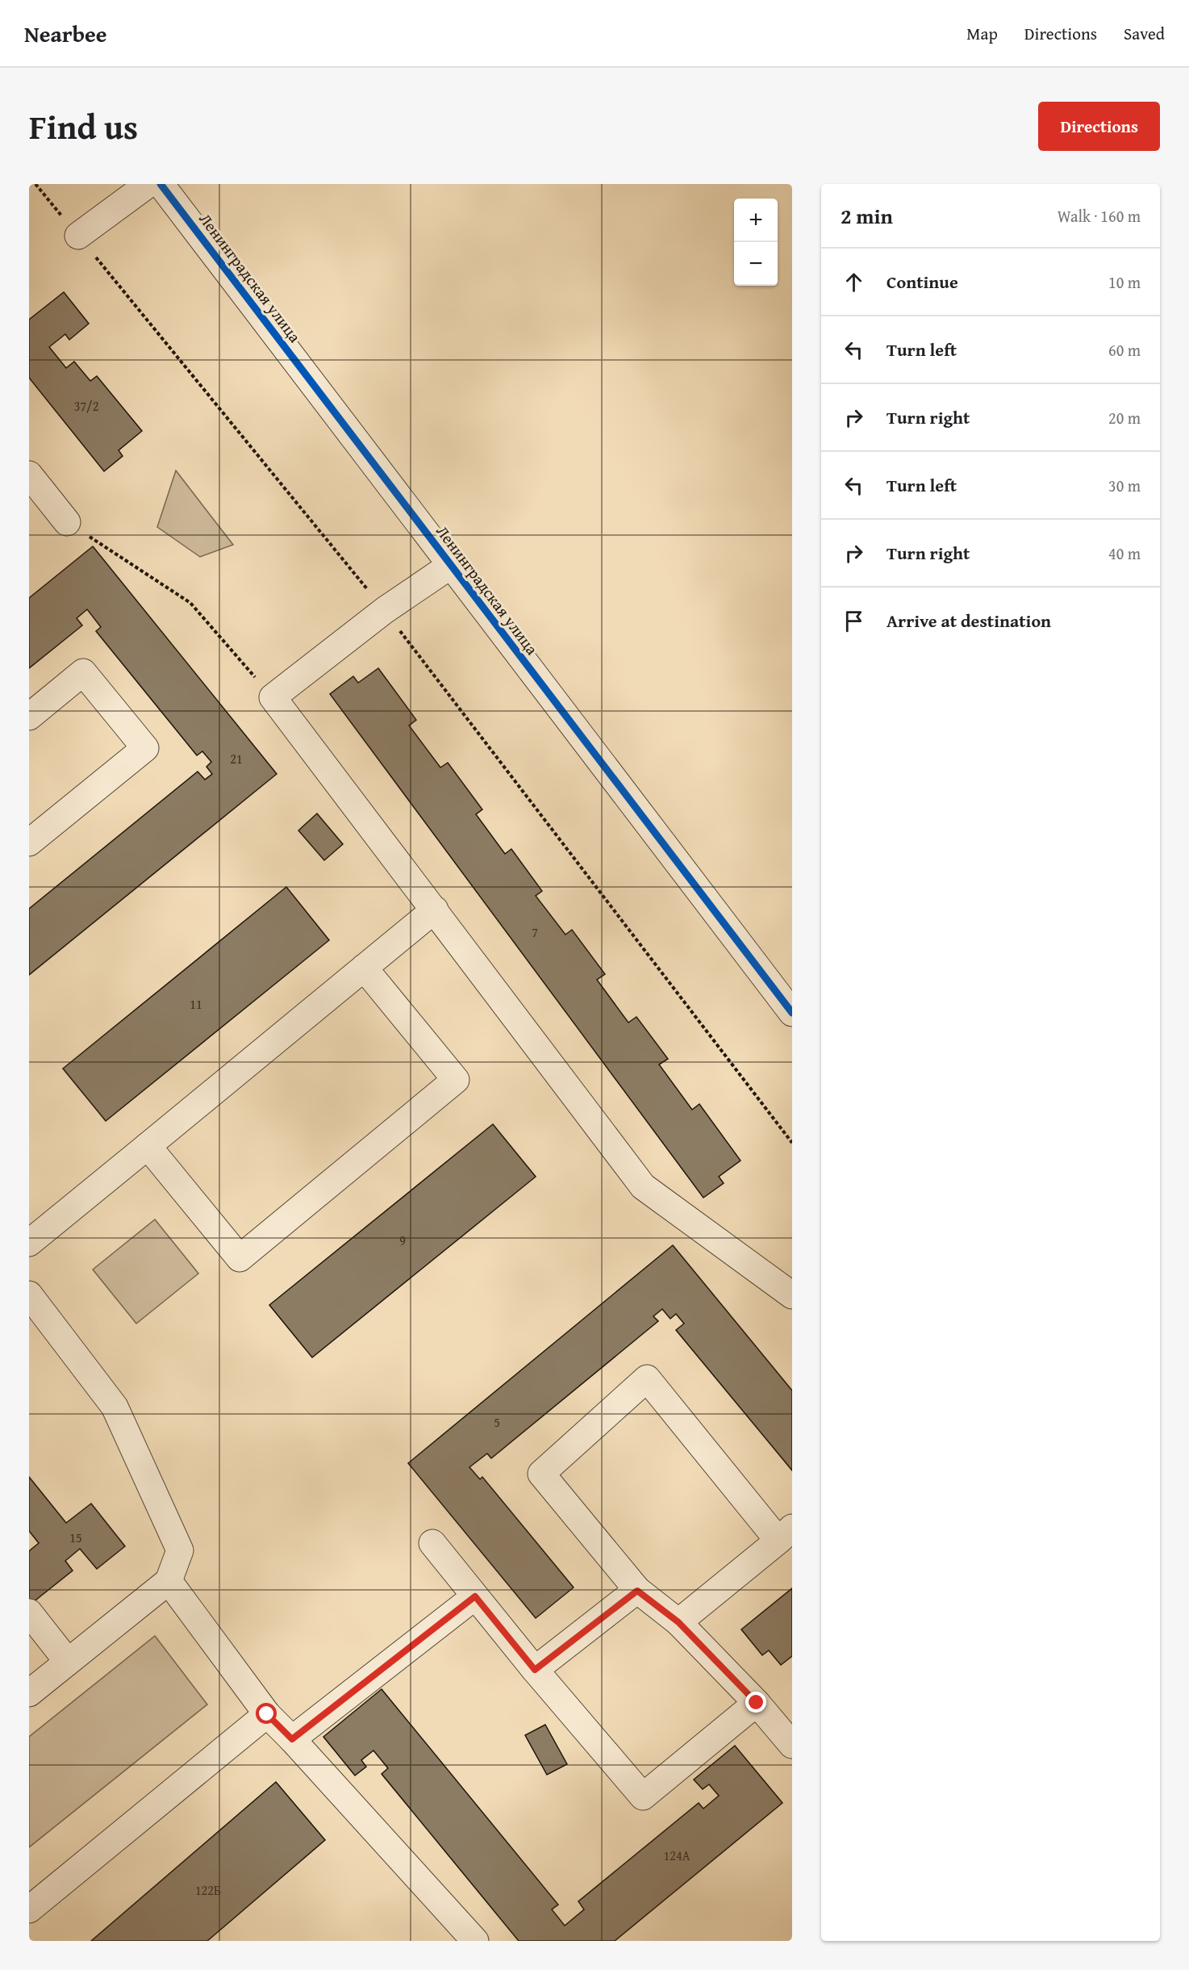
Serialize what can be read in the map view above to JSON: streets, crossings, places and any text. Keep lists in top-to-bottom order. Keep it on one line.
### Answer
{"streets":{"street":["Ленинградская улица"]},"house_numbers":["37/2","21","7","11","9","5","15","124А","122Б"],"page":{"header":"Nearbee","nav":["Map","Directions","Saved"],"title":"Find us","buttons":"Directions","heading":["2 min","Walk · 160 m"],"map_buttons":["+","−"],"list":[["Continue","10 m"],["Turn left","60 m"],["Turn right","20 m"],["Turn left","30 m"],["Turn right","40 m"],"Arrive at destination"]}}
